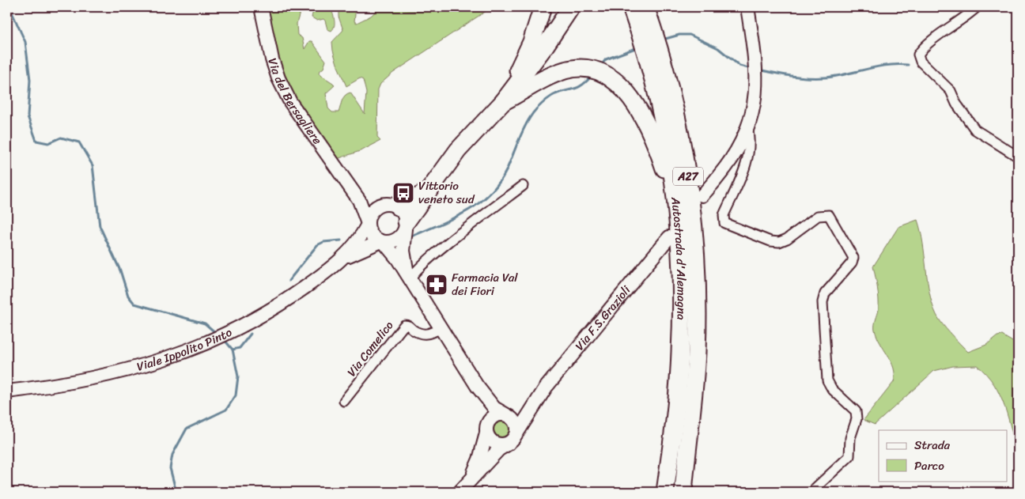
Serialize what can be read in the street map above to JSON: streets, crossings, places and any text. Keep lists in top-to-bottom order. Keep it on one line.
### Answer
{"streets":{"highway":["A27","Autostrada d'Alemagna"],"main road":["Via del Bersagliere","Via F.S.Grazioli","Viale Ippolito Pinto"],"street":["Via Comelico"]},"crossings":[["Via del Bersagliere","A27"],["Via del Bersagliere","Viale Ippolito Pinto"],["A27","Autostrada d'Alemagna"],["A27","Via F.S.Grazioli"],["A27","Viale Ippolito Pinto"],["Autostrada d'Alemagna","Via F.S.Grazioli"]],"places":{"bus stop":["Vittorio veneto sud"],"pharmacy":["Farmacia Val dei Fiori"]},"legend":["Strada","Parco"]}
